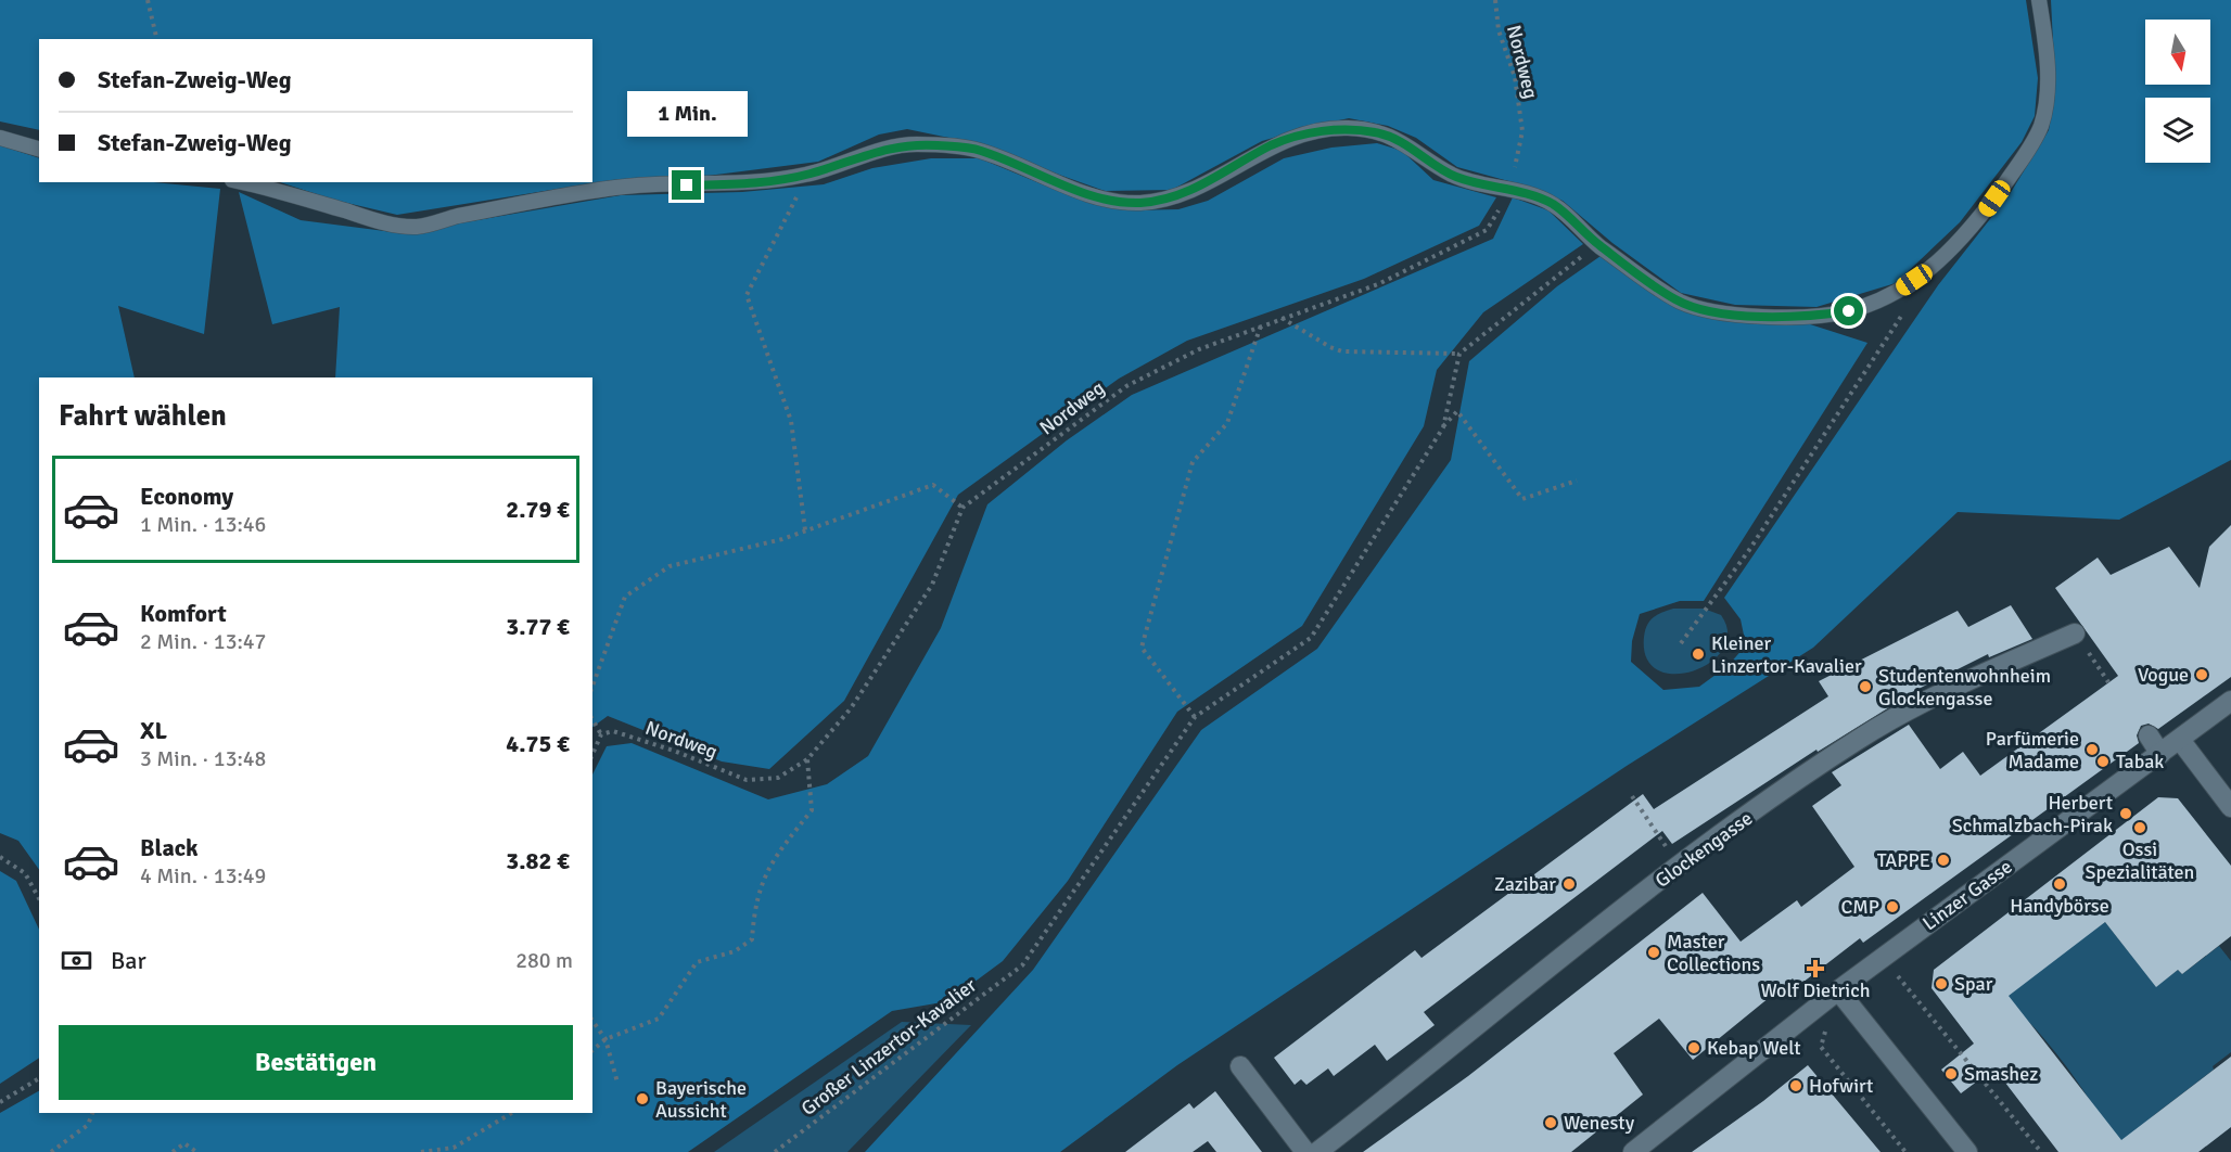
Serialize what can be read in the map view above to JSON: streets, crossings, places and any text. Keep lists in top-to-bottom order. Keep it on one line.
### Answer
{"streets":{"street":["Glockengasse","Linzer Gasse"],"path":["Nordweg","Großer Linzertor-Kavalier"]},"places":{"other":["Kleiner Linzertor-Kavalier","Vogue","Studentenwohnheim Glockengasse","Parfümerie Madame","Tabak","Herbert Schmalzbach-Pirak","Ossi Spezialitäten","TAPPE","Zazibar","Handybörse","CMP","Master Collections","Spar","Kebap Welt","Smashez","Hofwirt","Bayerische Aussicht","Wenesty"],"health":["Wolf Dietrich"]},"north":"bottom","page":{"banner":["Stefan-Zweig-Weg","Stefan-Zweig-Weg"],"bubble":"1 Min.","heading":"Fahrt wählen","list":[{"name":"Economy","note":"1 Min. · 13:46","value":"2.79 €"},{"name":"Komfort","note":"2 Min. · 13:47","value":"3.77 €"},{"name":"XL","note":"3 Min. · 13:48","value":"4.75 €"},{"name":"Black","note":"4 Min. · 13:49","value":"3.82 €"}],"pay":["Bar","280 m"],"buttons":"Bestätigen"}}
